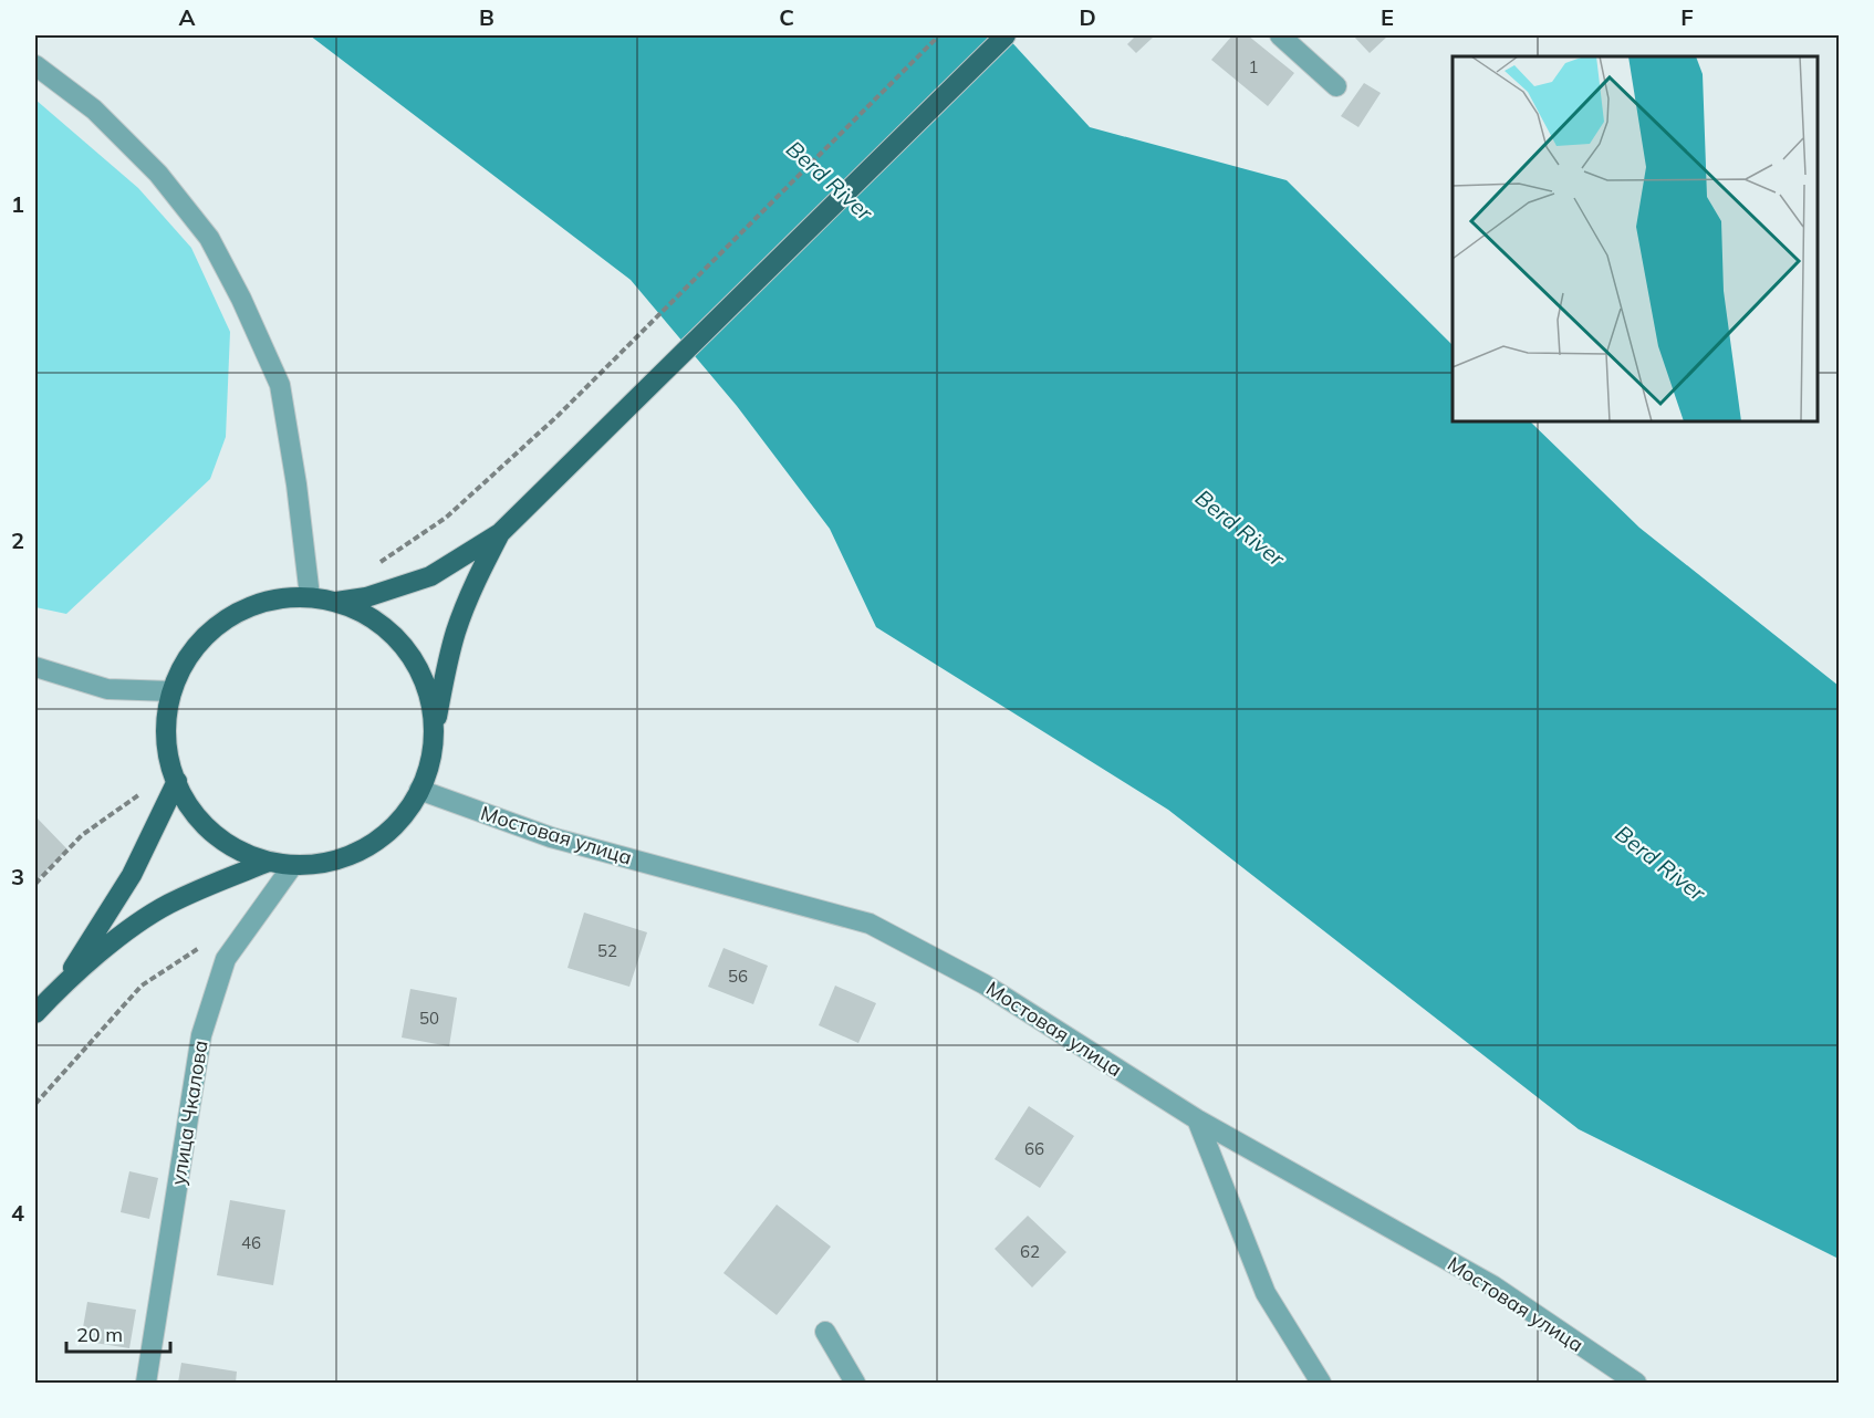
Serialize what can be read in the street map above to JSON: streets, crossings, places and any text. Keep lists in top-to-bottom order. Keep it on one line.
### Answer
{"streets":{"street":["Мостовая улица","улица Чкалова"]},"water":["Berd River"],"house_numbers":["1","52","56","50","66","46","62"],"scale_bar":"20 m","grid":{"columns":["A","B","C","D","E","F"],"rows":["1","2","3","4"]}}
